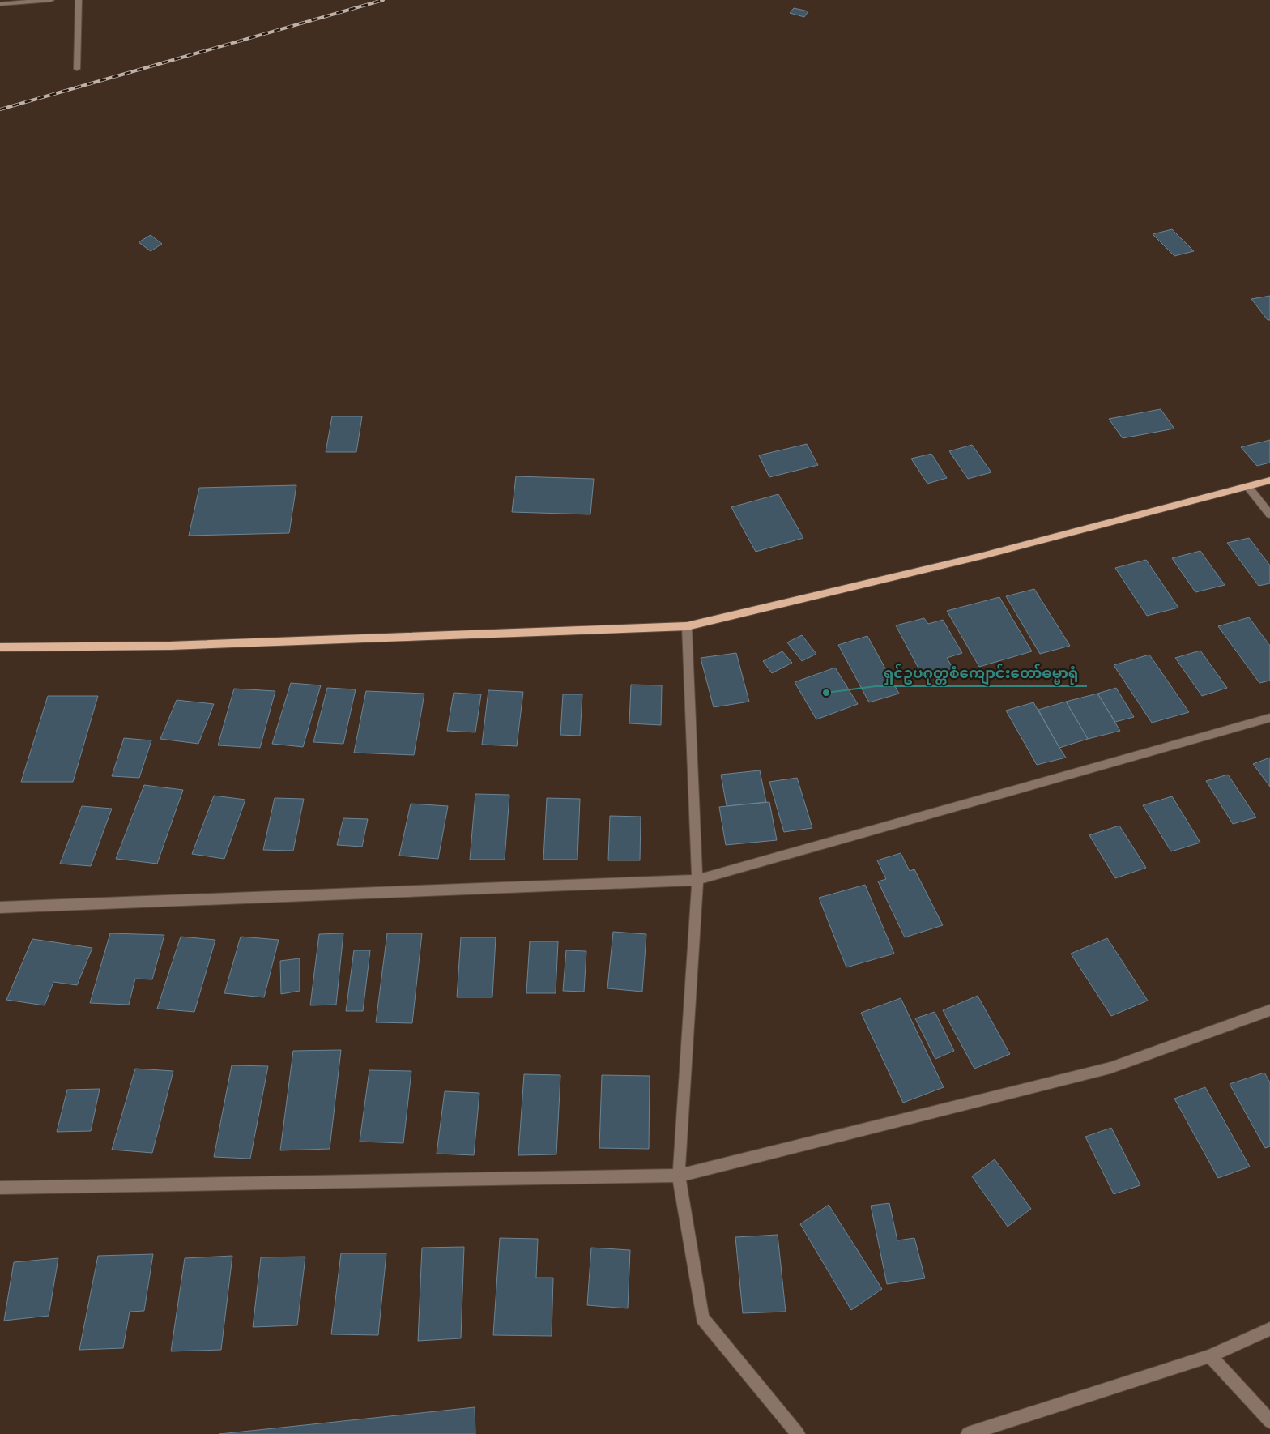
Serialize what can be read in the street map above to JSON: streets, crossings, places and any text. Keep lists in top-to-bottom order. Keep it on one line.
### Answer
{"places":["ရှင်ဥပဂုတ္တစံကျောင်းတော်ဓမ္မာရုံ"]}
